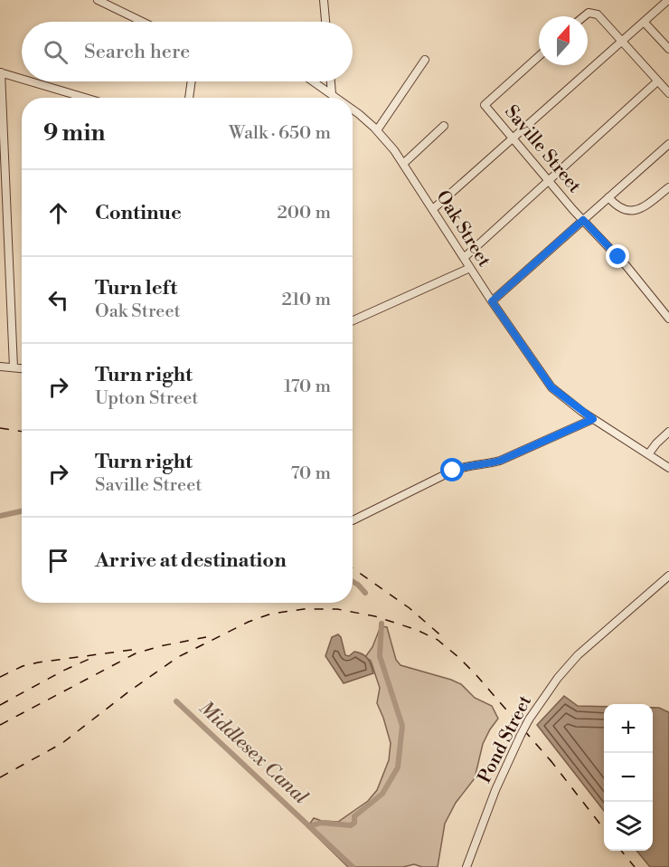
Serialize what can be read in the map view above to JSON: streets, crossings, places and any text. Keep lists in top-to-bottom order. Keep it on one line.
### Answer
{"streets":{"street":["Saville Street","Oak Street","Pond Street"]},"water":["Middlesex Canal"],"north":"top","page":{"search":"Search here","heading":["9 min","Walk · 650 m"],"list":[["Continue","200 m"],["Turn left","Oak Street","210 m"],["Turn right","Upton Street","170 m"],["Turn right","Saville Street","70 m"],"Arrive at destination"],"map_buttons":["+","−"]}}
